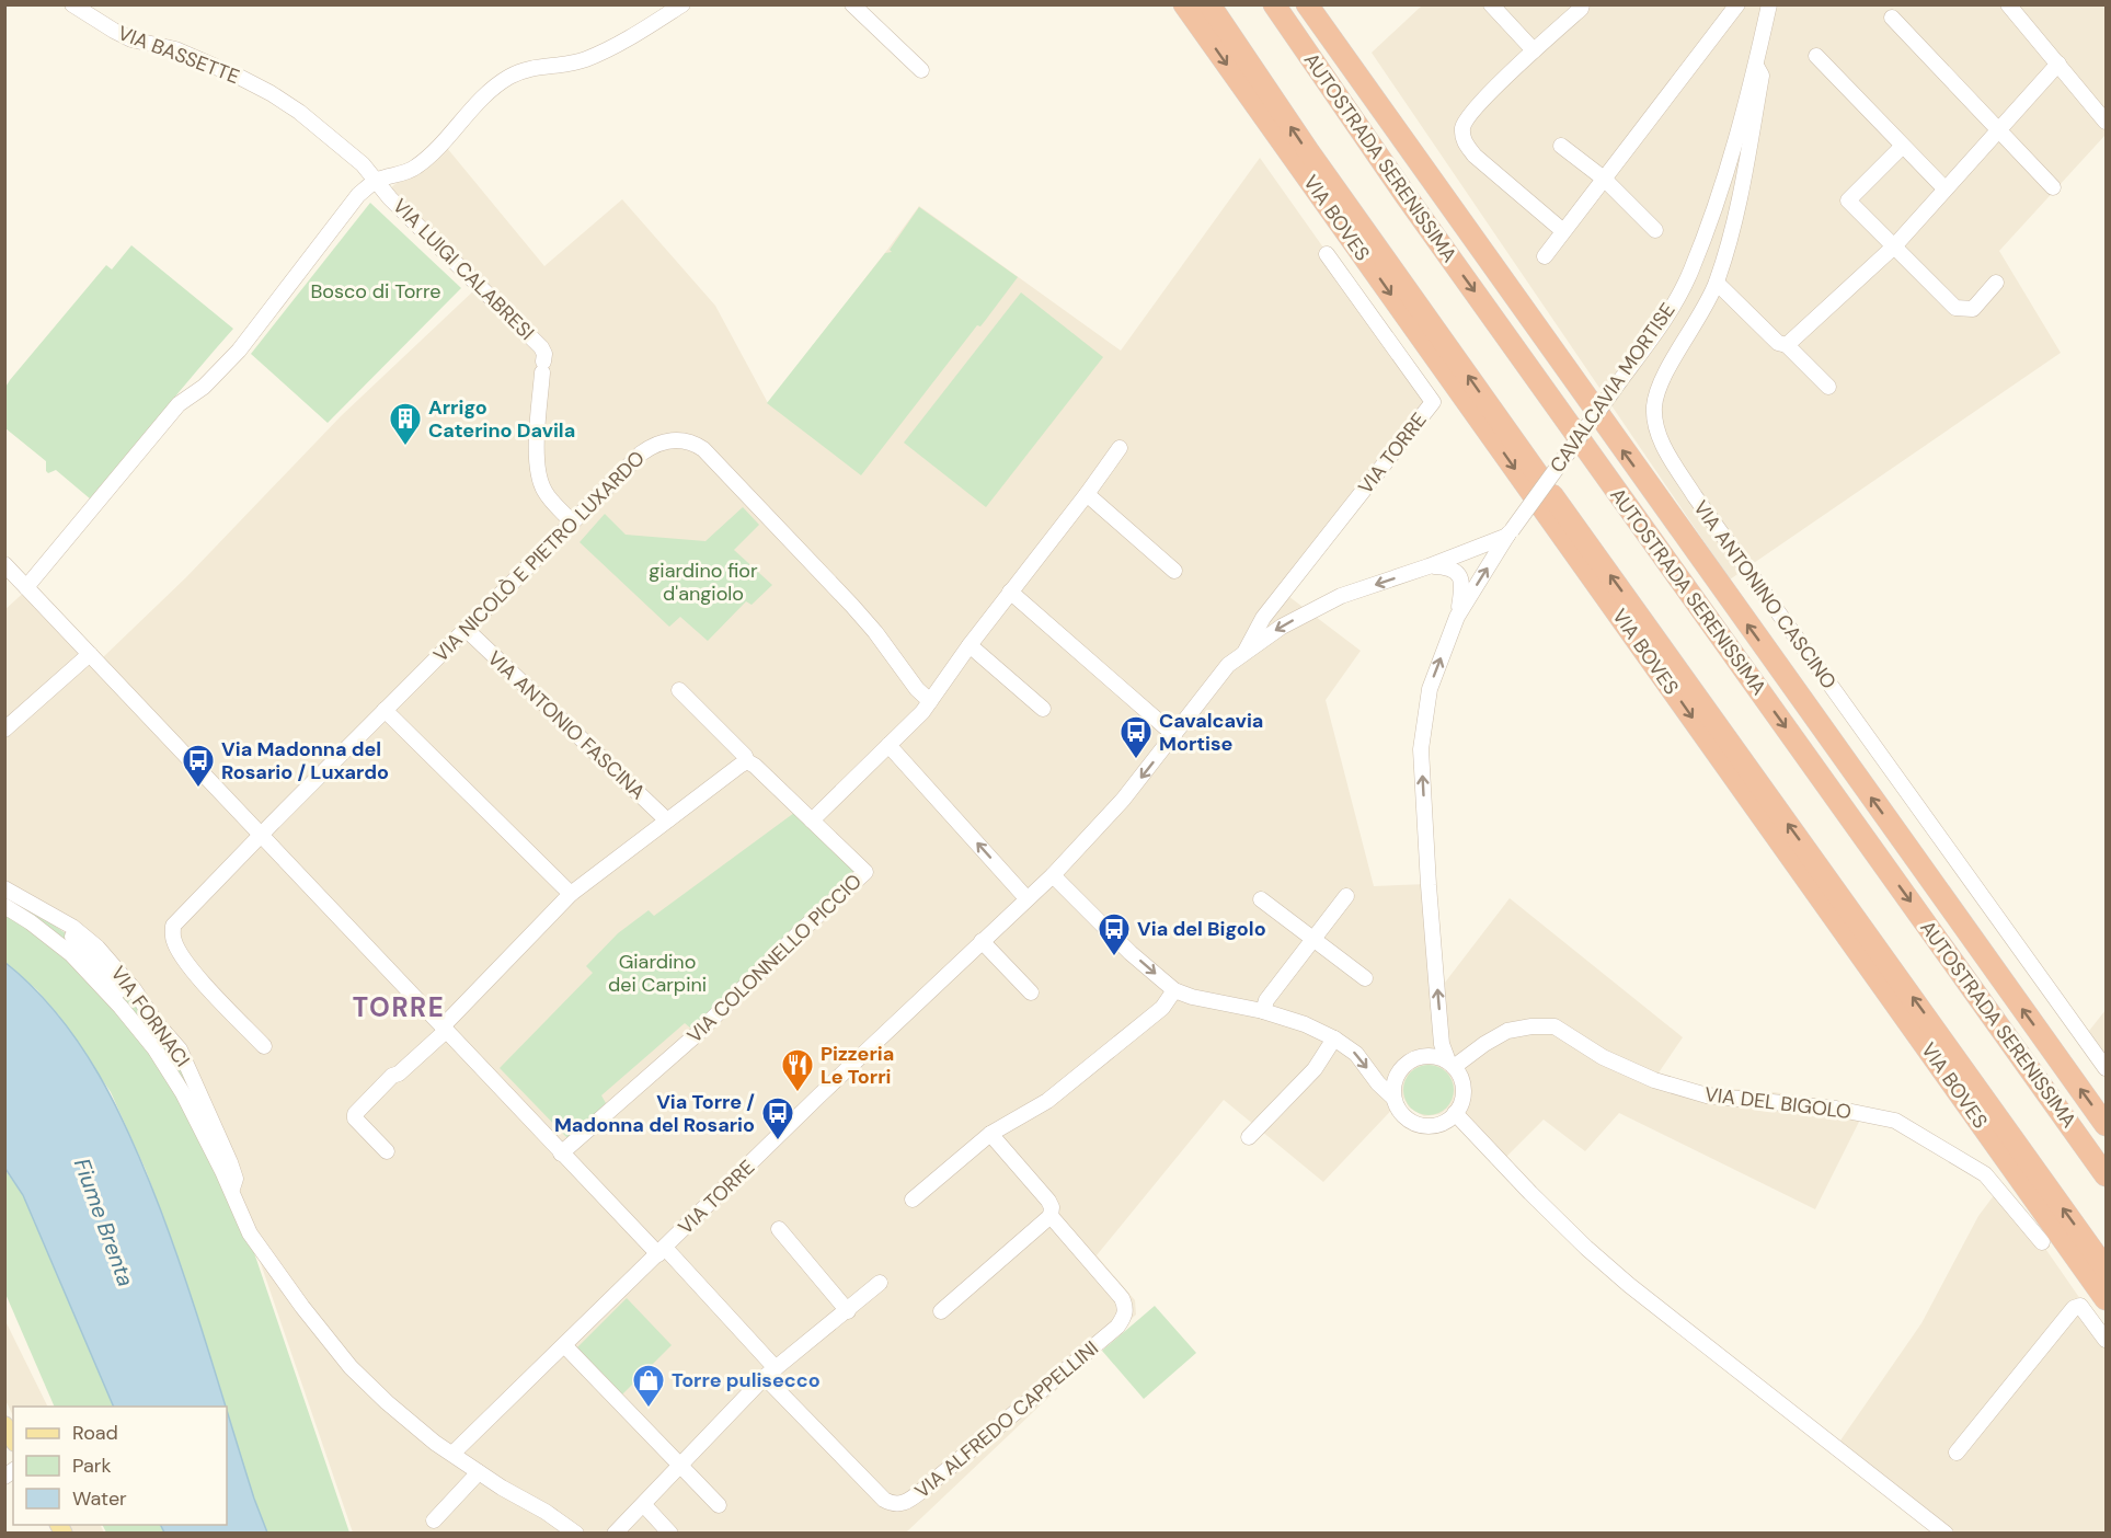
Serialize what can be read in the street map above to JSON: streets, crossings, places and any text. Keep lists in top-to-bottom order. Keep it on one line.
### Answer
{"streets":{"highway":["AUTOSTRADA SERENISSIMA","VIA BOVES"],"street":["VIA BASSETTE","VIA LUIGI CALABRESI","CAVALCAVIA MORTISE","VIA TORRE","VIA NICOLÒ E PIETRO LUXARDO","VIA ANTONINO CASCINO","VIA ANTONIO FASCINA","VIA COLONNELLO PICCIO","VIA FORNACI","VIA DEL BIGOLO","VIA ALFREDO CAPPELLINI"]},"crossings":[["VIA BASSETTE","VIA LUIGI CALABRESI"],["VIA LUIGI CALABRESI","VIA NICOLÒ E PIETRO LUXARDO"],["CAVALCAVIA MORTISE","VIA ANTONINO CASCINO"],["CAVALCAVIA MORTISE","VIA DEL BIGOLO"],["VIA TORRE","VIA FORNACI"],["VIA NICOLÒ E PIETRO LUXARDO","VIA ANTONIO FASCINA"]],"one_way":["CAVALCAVIA MORTISE"],"districts":["TORRE"],"water":["Fiume Brenta"],"parks":["Bosco di Torre","giardino fior d'angiolo","Giardino dei Carpini"],"places":{"building":["Arrigo Caterino Davila"],"bus stop":["Cavalcavia Mortise","Via Madonna del Rosario / Luxardo","Via del Bigolo","Via Torre / Madonna del Rosario"],"restaurant":["Pizzeria Le Torri"],"shop":["Torre pulisecco"]},"legend":["Road","Park","Water"]}
